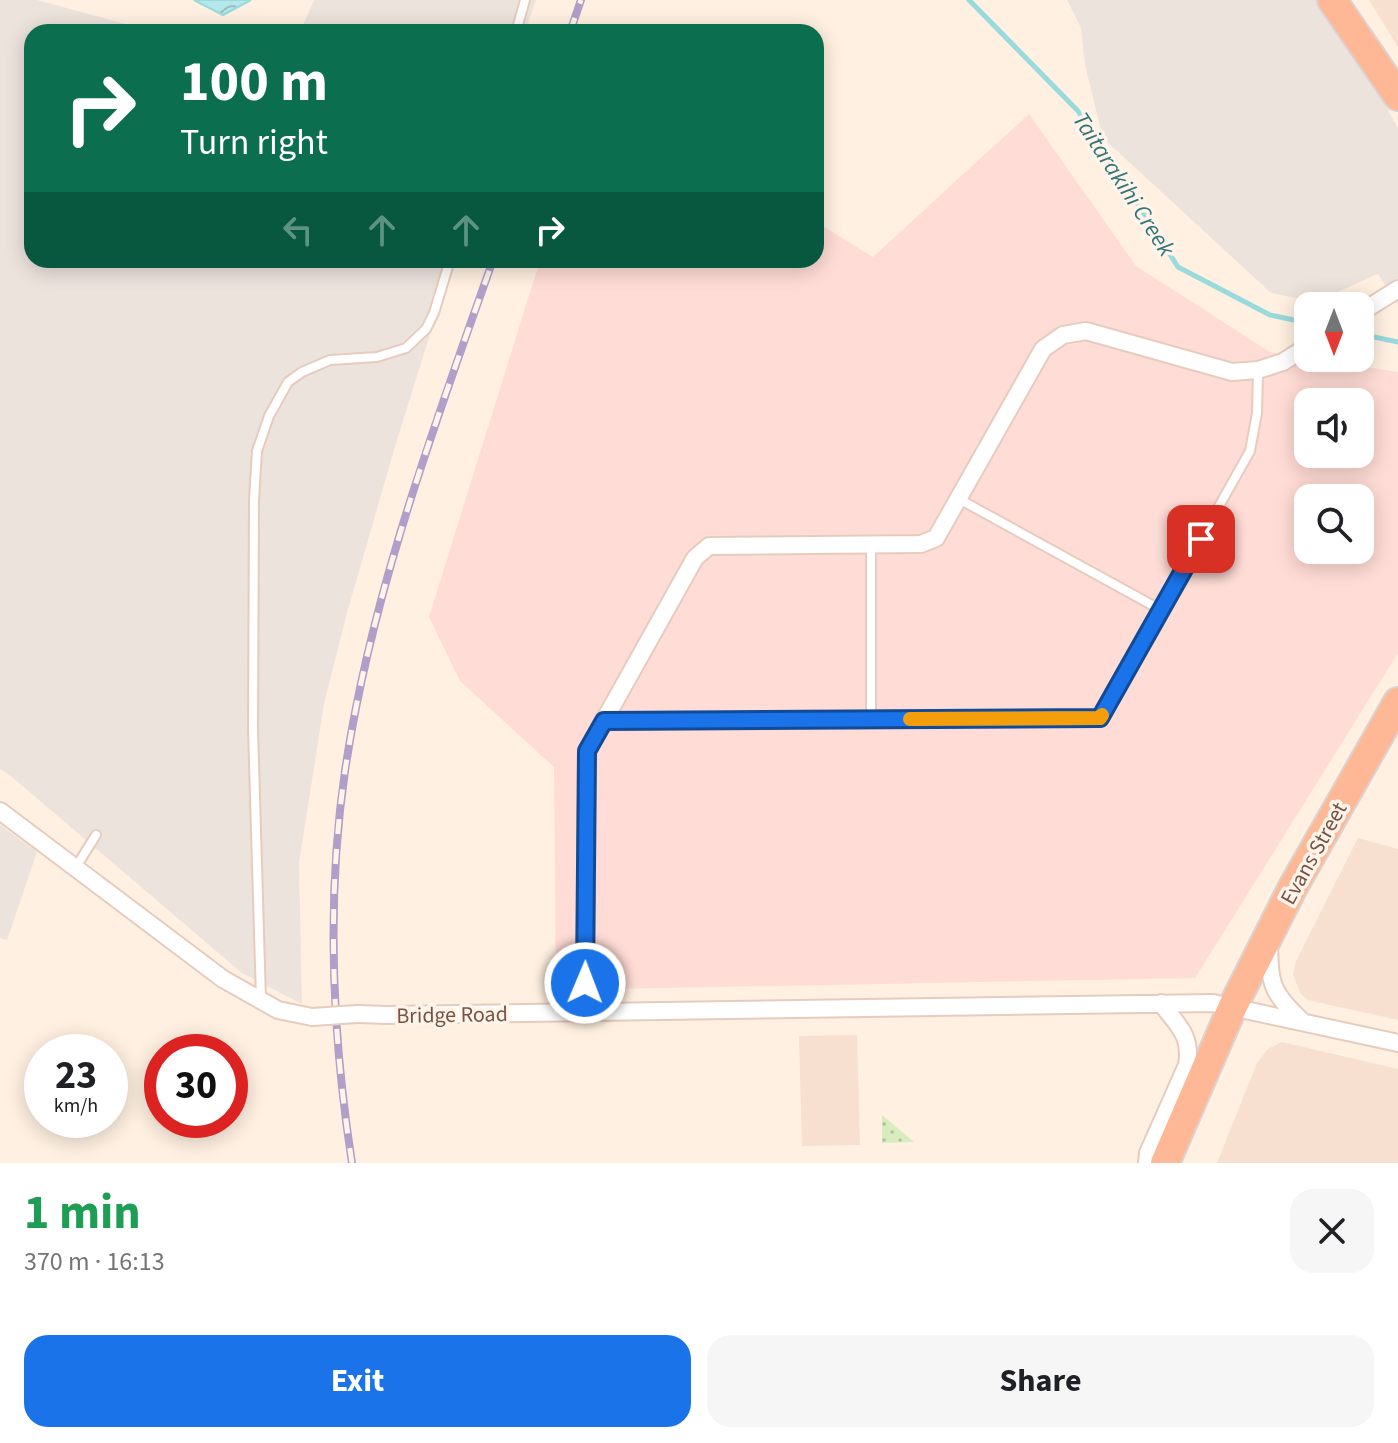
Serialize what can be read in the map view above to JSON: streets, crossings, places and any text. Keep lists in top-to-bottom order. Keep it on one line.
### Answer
{"streets":{"highway":["Evans Street"],"street":["Bridge Road"]},"crossings":[["Evans Street","Bridge Road"]],"water":["Taitarakihi Creek"],"north":"bottom","page":{"turn":["100 m","Turn right"],"speed":"23 km/h","limit":"30","heading":["1 min","370 m · 16:13"],"buttons":["Exit","Share"]}}
